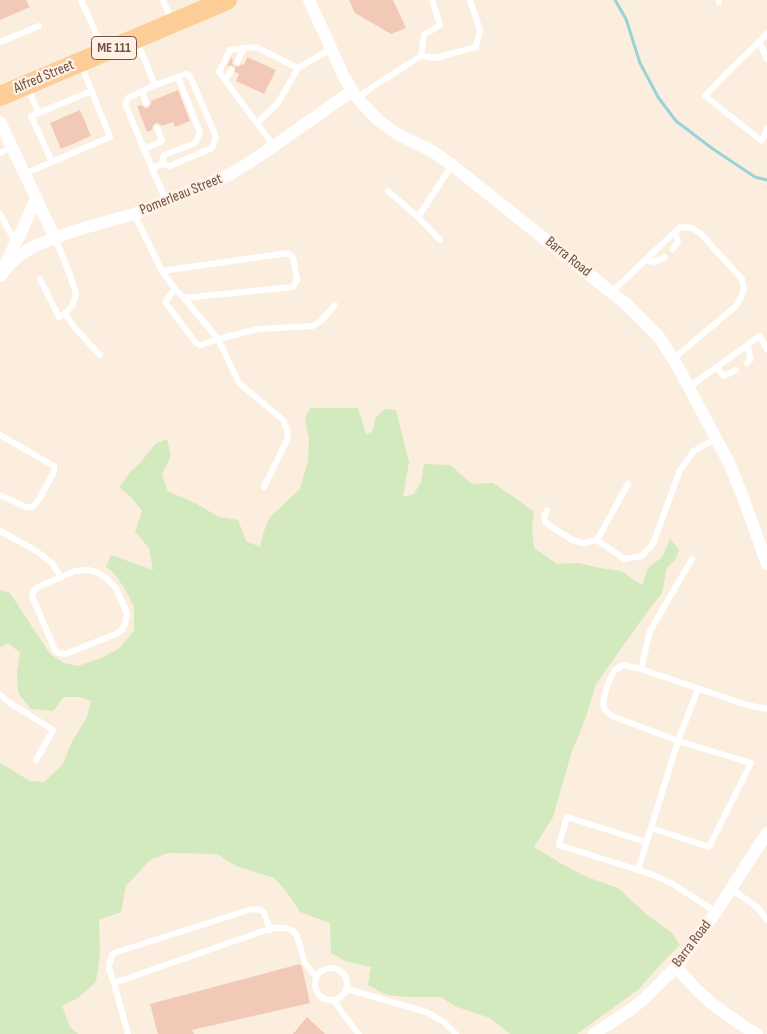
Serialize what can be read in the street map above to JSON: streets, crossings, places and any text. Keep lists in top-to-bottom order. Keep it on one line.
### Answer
{"streets":{"main road":["ME 111","Alfred Street"],"street":["Pomerleau Street","Barra Road"]},"crossings":[["Pomerleau Street","Barra Road"]]}
